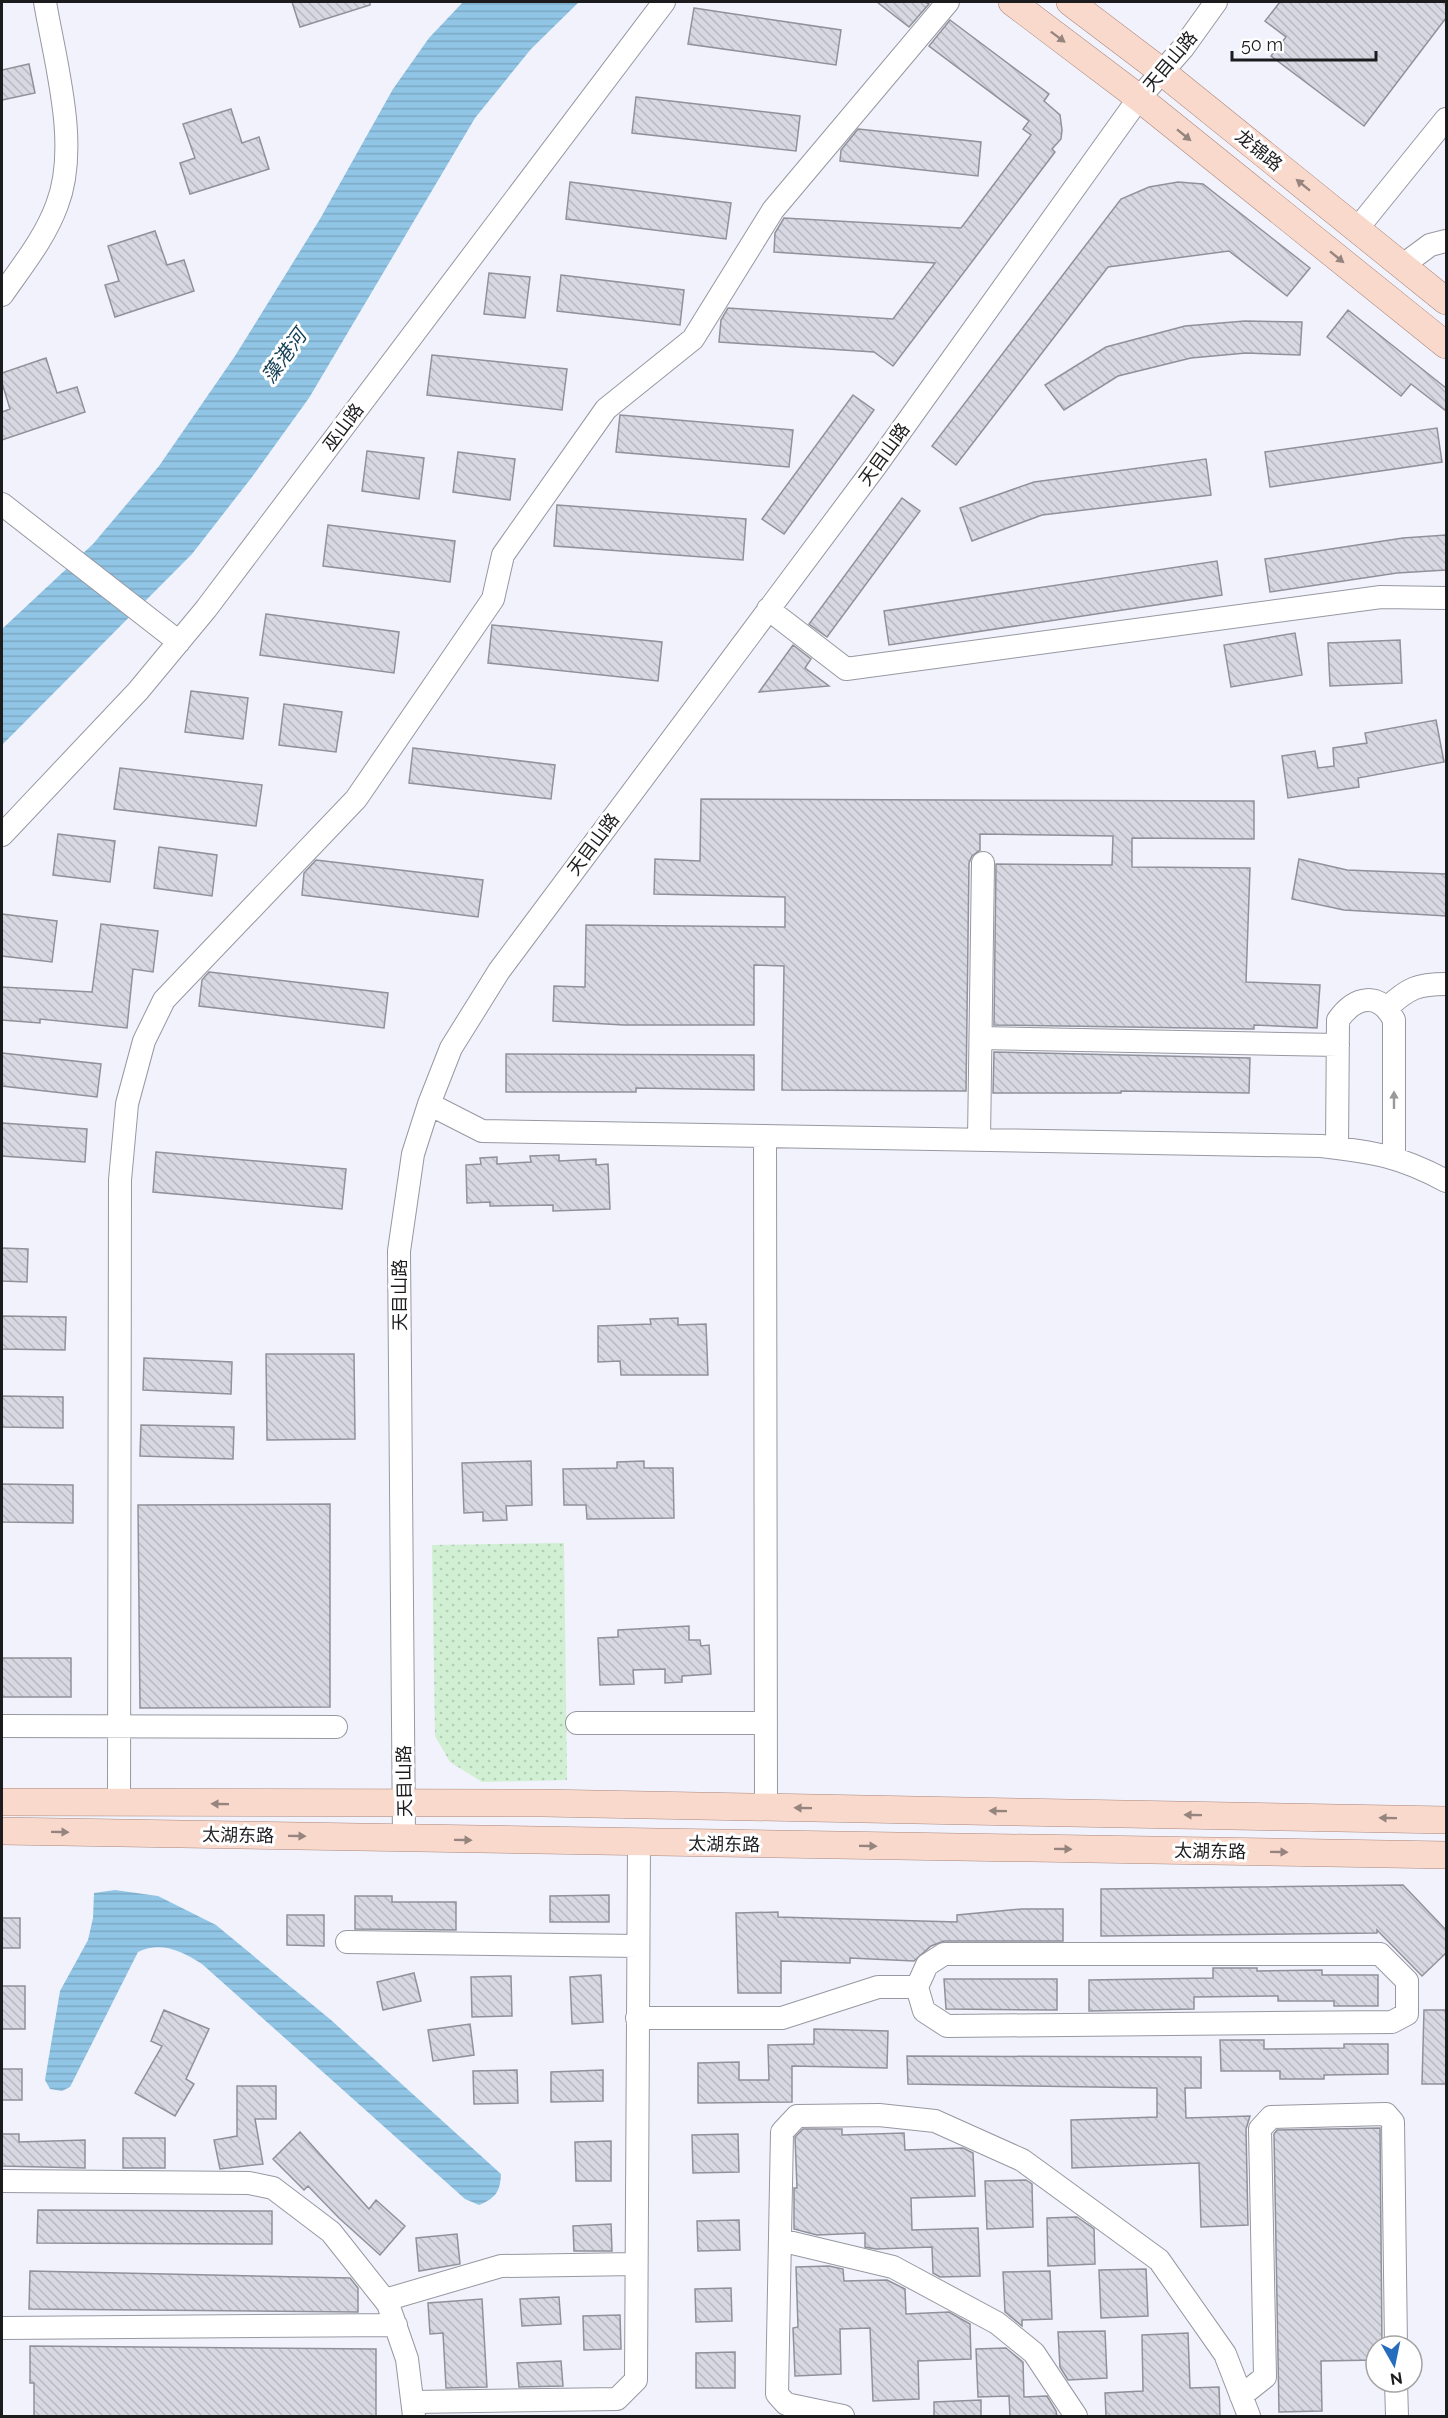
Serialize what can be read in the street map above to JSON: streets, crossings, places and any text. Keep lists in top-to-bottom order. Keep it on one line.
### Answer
{"streets":{"main road":["龙锦路","太湖东路"],"street":["天目山路","巫山路"]},"crossings":[["天目山路","龙锦路"],["天目山路","太湖东路"]],"water":["藻港河"],"scale_bar":"50 m","north":"bottom"}
